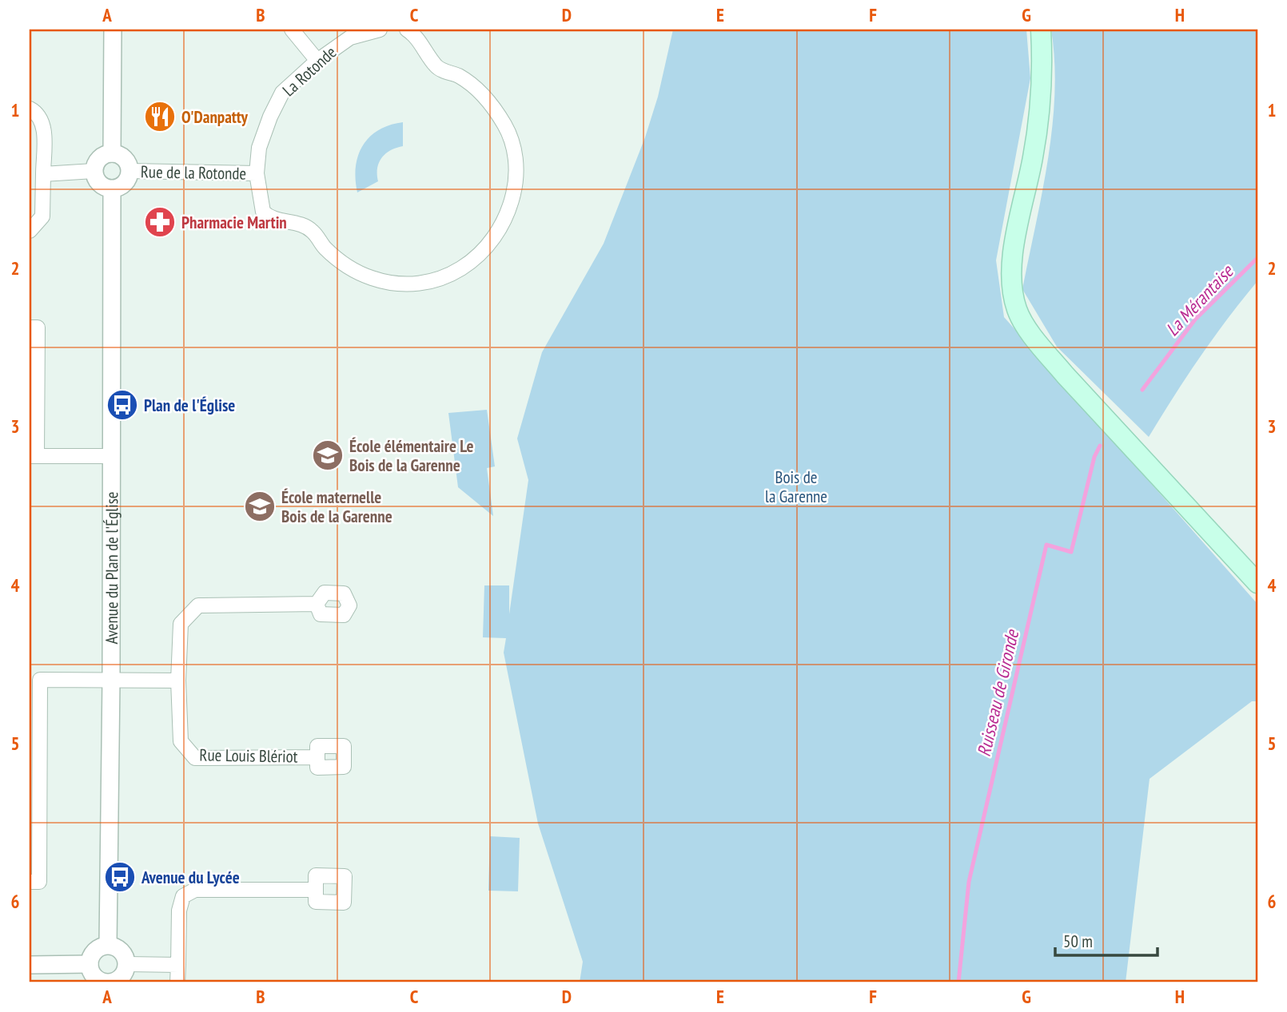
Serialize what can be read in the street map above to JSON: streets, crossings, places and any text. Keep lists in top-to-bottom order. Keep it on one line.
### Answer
{"streets":{"street":["La Rotonde","Rue de la Rotonde","Avenue du Plan de l'Église","Rue Louis Blériot"]},"crossings":[["La Rotonde","Rue de la Rotonde"],["Rue de la Rotonde","Avenue du Plan de l'Église"]],"water":["La Mérantaise","Ruisseau de Gironde"],"parks":["Bois de la Garenne"],"places":{"restaurant":["O'Danpatty"],"pharmacy":["Pharmacie Martin"],"bus stop":["Plan de l'Église","Avenue du Lycée"],"school or university":["École élémentaire Le Bois de la Garenne","École maternelle Bois de la Garenne"]},"scale_bar":"50 m","grid":{"columns":["A","B","C","D","E","F","G","H"],"rows":["1","2","3","4","5","6"]}}
